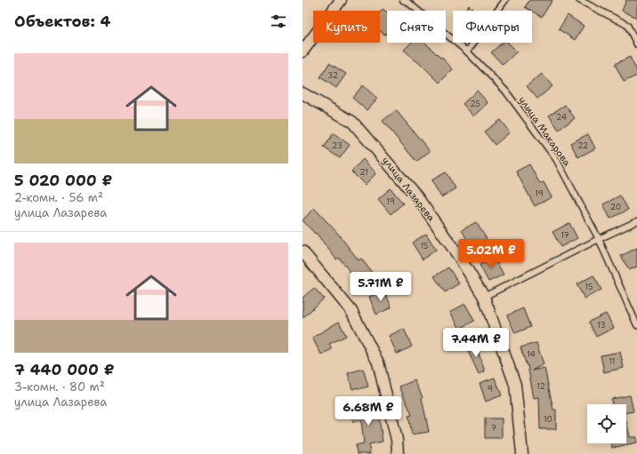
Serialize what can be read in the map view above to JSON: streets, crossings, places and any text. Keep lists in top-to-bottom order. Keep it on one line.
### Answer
{"streets":{"street":["улица Лазарева"],"lane":["улица Макарова"]},"house_numbers":["32","25","24","23","22","21","19","19","20","17","15","15","13","14","11","12","9","10","7"],"page":{"heading":"Объектов: 4","chip":["Купить","Снять","Фильтры"],"list":[{"name":"5 020 000 ₽","note":"2-комн. · 56 m² · улица Лазарева"},{"name":"7 440 000 ₽","note":"3-комн. · 80 m² · улица Лазарева"}],"price":["5.02M ₽","5.71M ₽","7.44M ₽","6.68M ₽"]}}
